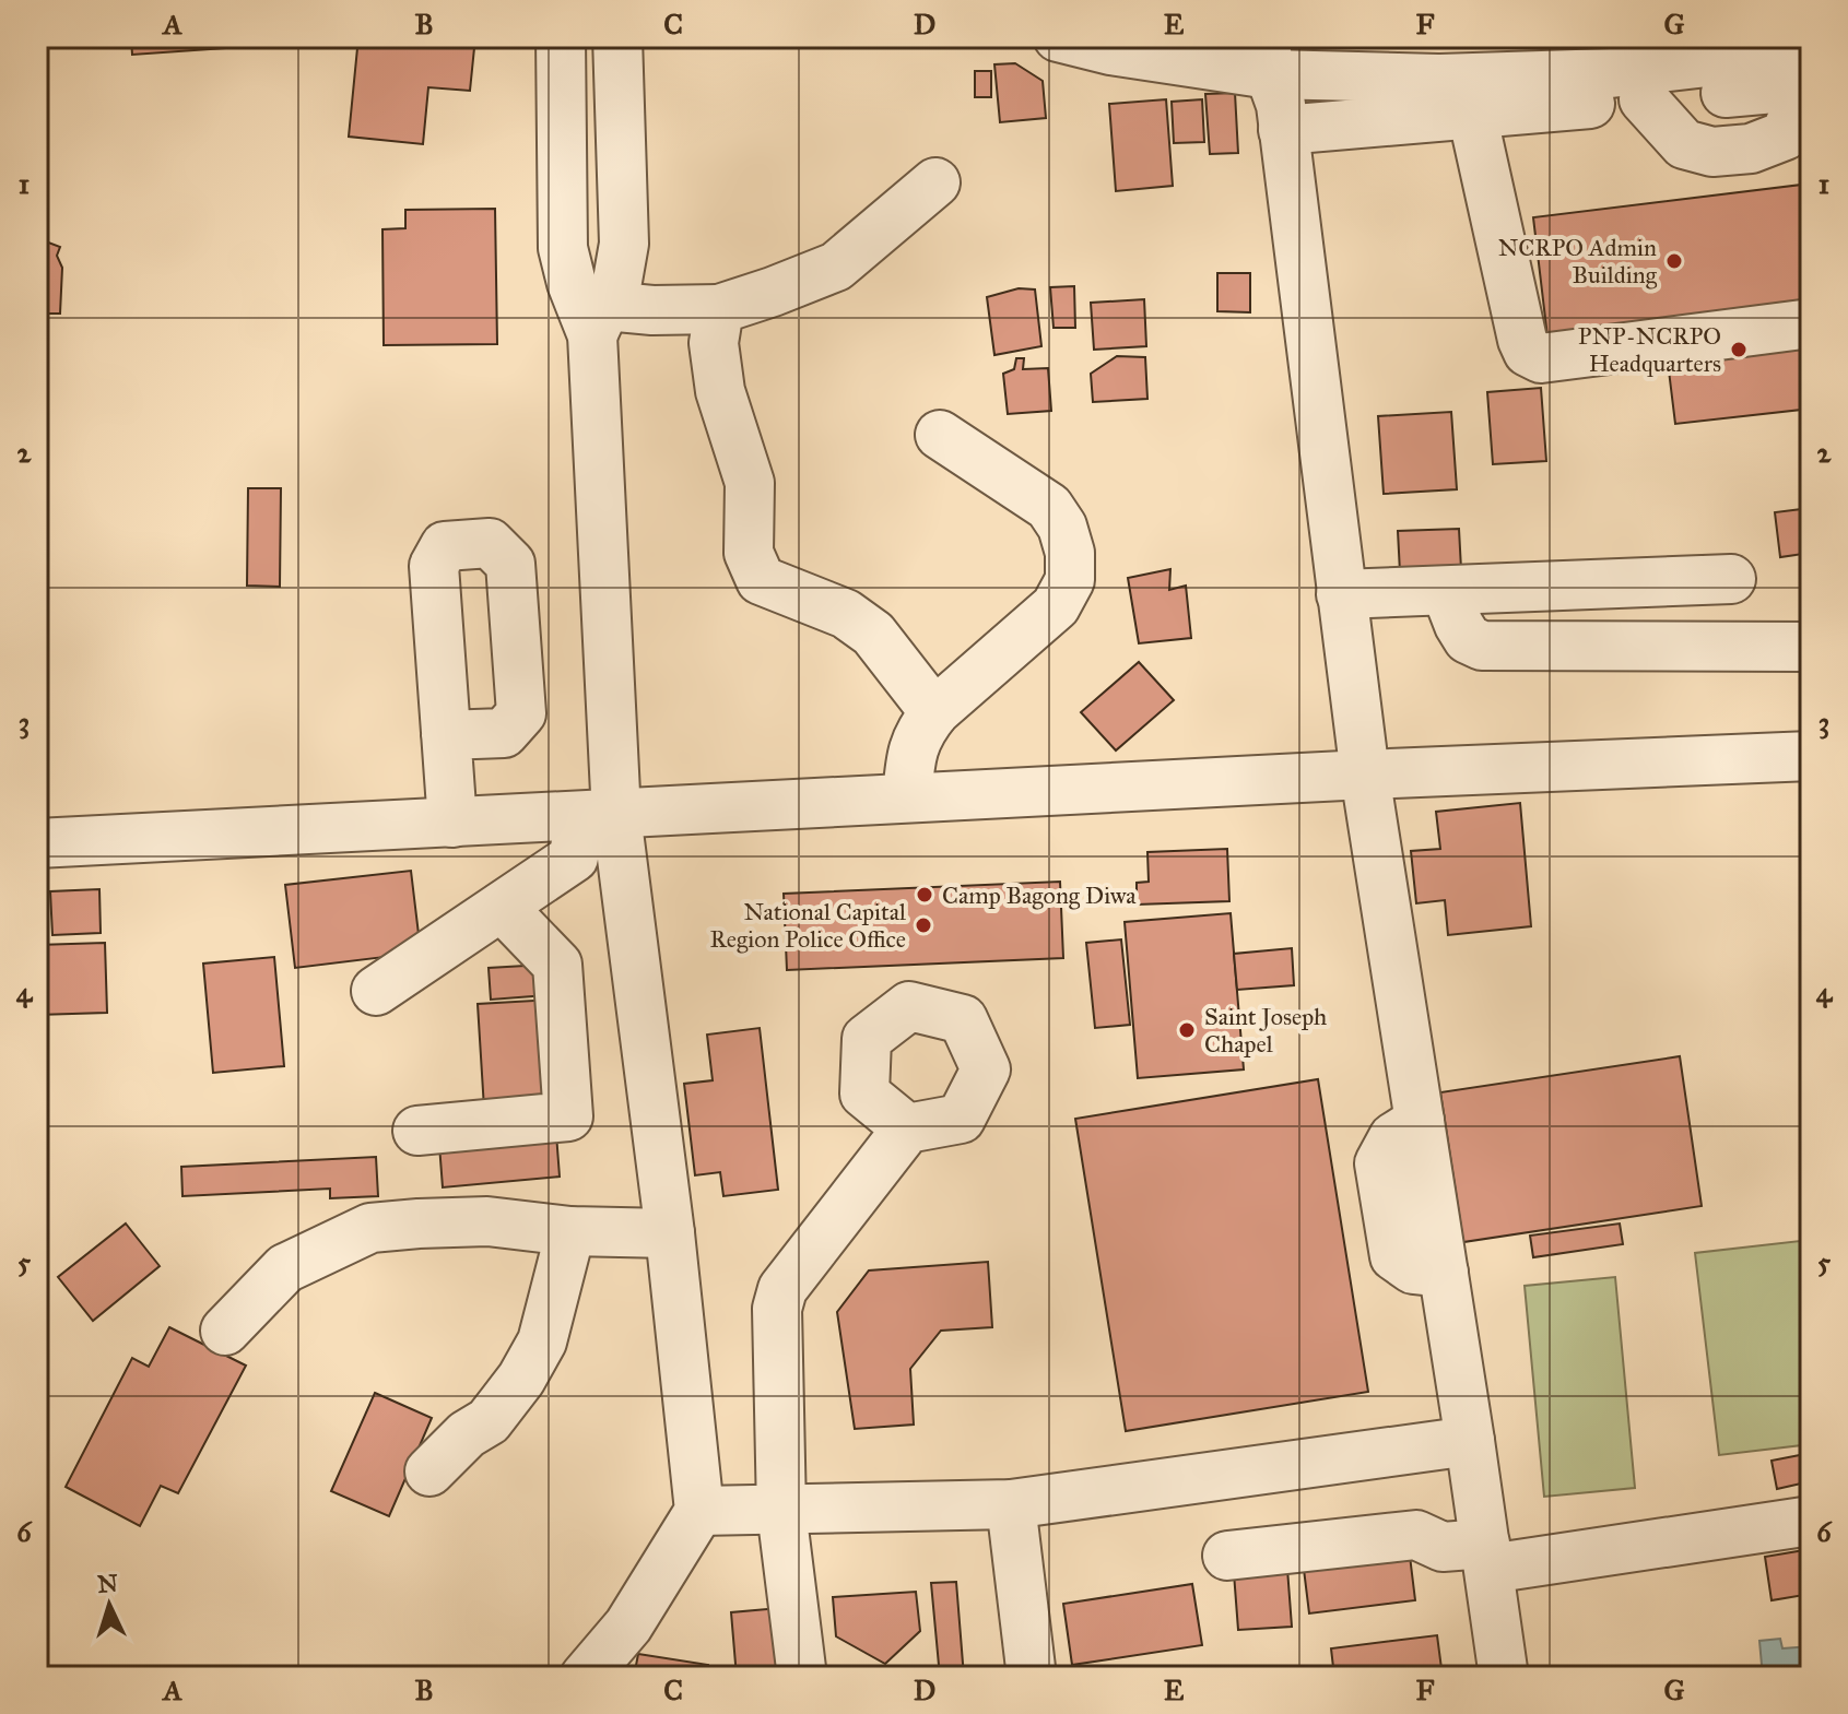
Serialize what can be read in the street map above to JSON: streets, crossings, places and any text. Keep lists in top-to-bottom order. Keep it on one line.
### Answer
{"places":["NCRPO Admin Building","PNP-NCRPO Headquarters","Camp Bagong Diwa","National Capital Region Police Office","Saint Joseph Chapel"],"north":"top","grid":{"columns":["A","B","C","D","E","F","G"],"rows":["1","2","3","4","5","6"]}}
